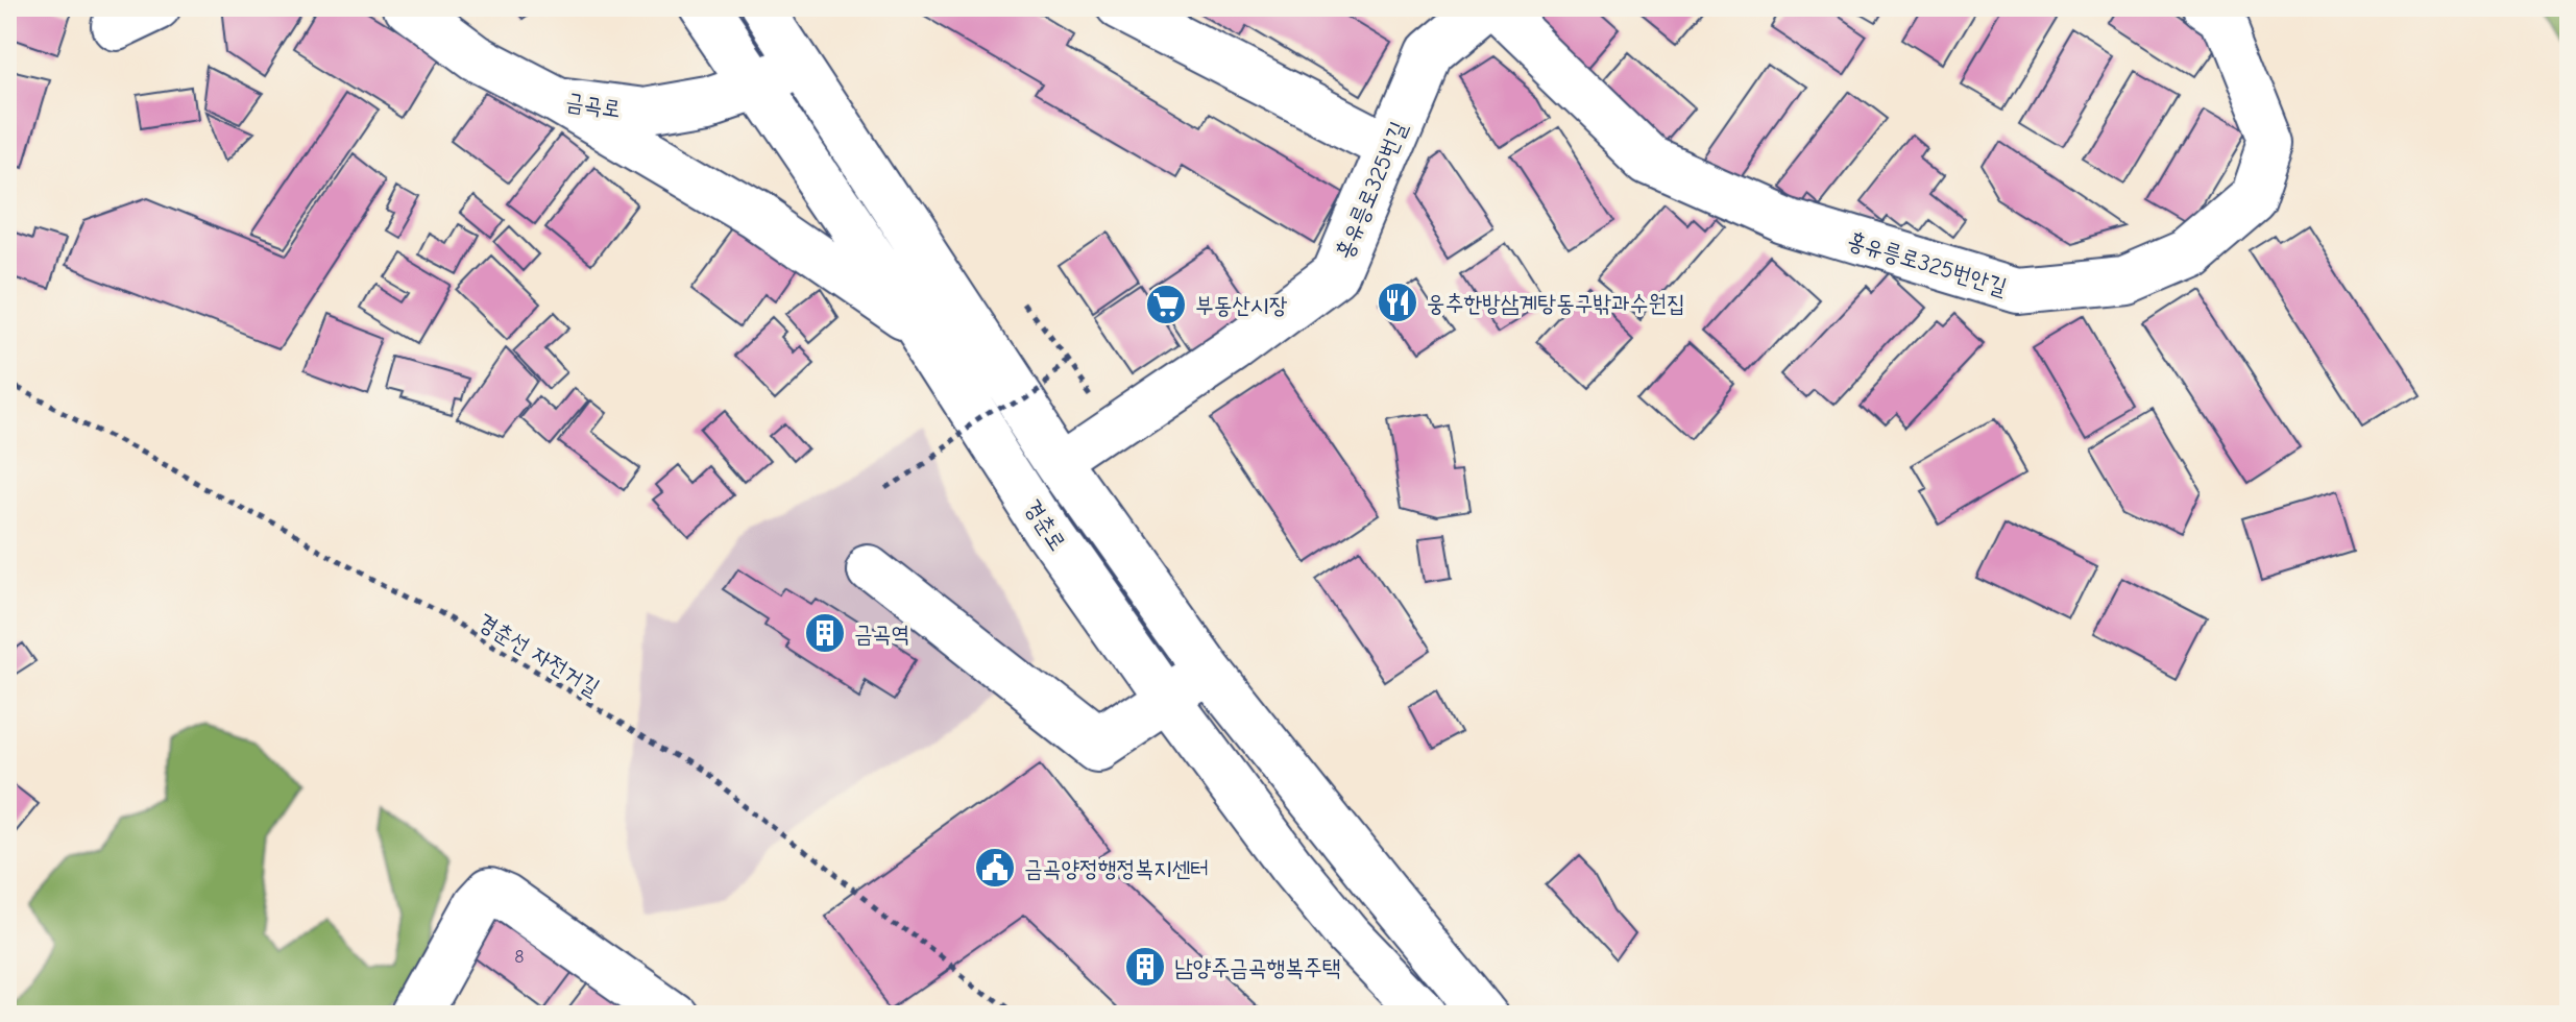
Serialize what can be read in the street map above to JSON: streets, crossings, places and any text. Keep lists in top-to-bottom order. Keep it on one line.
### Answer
{"streets":{"street":["금곡로","홍유릉로325번길","홍유릉로325번안길","경춘로"],"path":["경춘선 자전거길"]},"crossings":[["금곡로","경춘로"],["홍유릉로325번길","홍유릉로325번안길"],["홍유릉로325번길","경춘로"]],"places":{"restaurant":["웅추한방삼계탕동구밖과수원집"],"supermarket":["부동산시장"],"building":["금곡역","남양주금곡행복주택"],"public building":["금곡양정행정복지센터"]},"house_numbers":["8"]}
